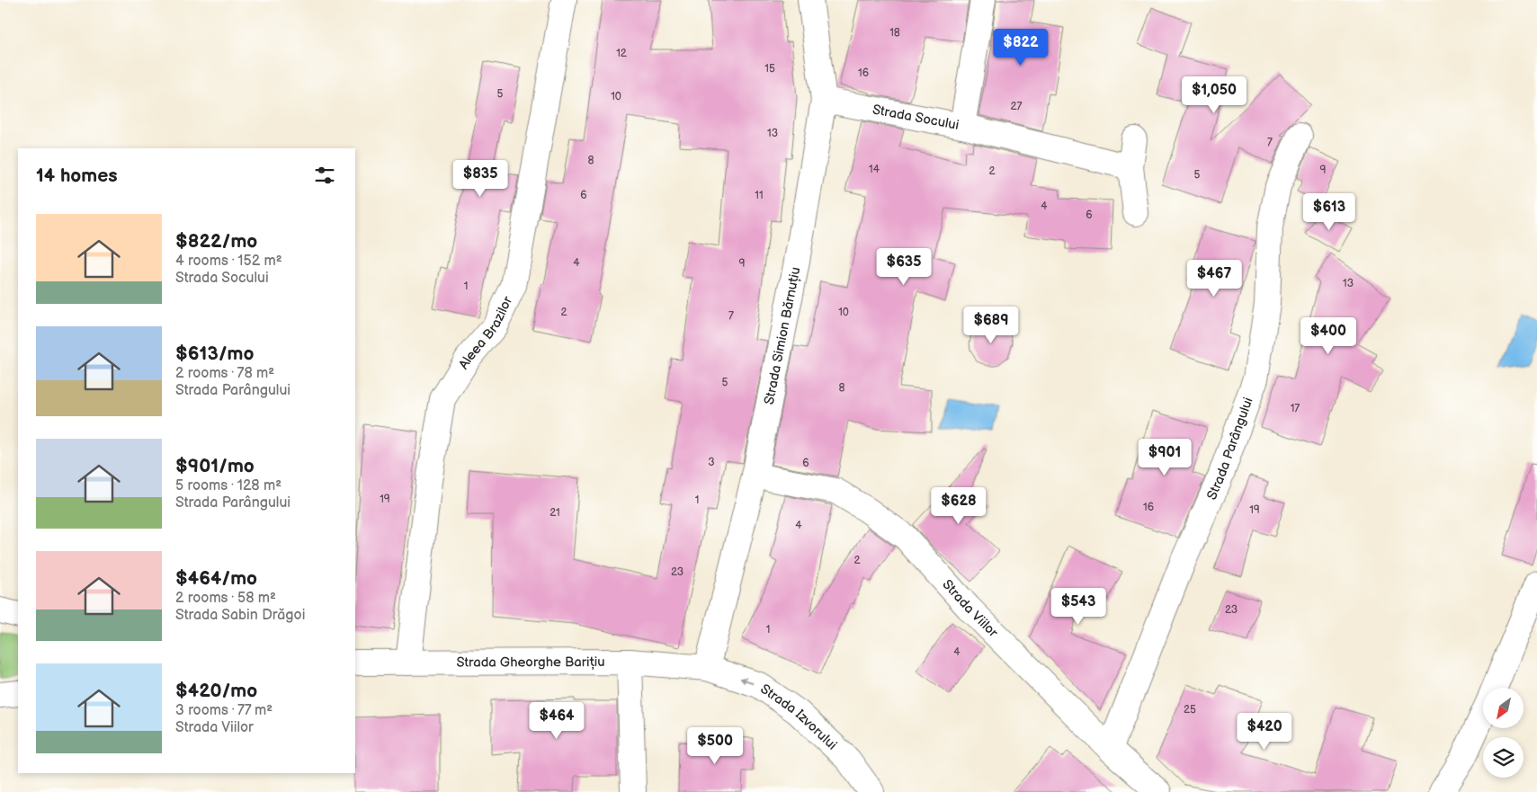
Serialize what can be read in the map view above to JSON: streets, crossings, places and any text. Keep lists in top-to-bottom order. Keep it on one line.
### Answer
{"streets":{"street":["Strada Socului","Aleea Brazilor","Strada Simion Bărnuțiu","Strada Parângului","Strada Viilor","Strada Gheorghe Barițiu","Strada Izvorului"]},"crossings":[["Strada Socului","Strada Simion Bărnuțiu"],["Aleea Brazilor","Strada Gheorghe Barițiu"],["Strada Simion Bărnuțiu","Strada Viilor"],["Strada Simion Bărnuțiu","Strada Gheorghe Barițiu"],["Strada Simion Bărnuțiu","Strada Izvorului"],["Strada Parângului","Strada Viilor"],["Strada Gheorghe Barițiu","Strada Izvorului"]],"one_way":["Strada Izvorului"],"house_numbers":["18","12","15","16","5","10","27","13","7","8","14","9","2","5","6","11","4","6","4","9","13","1","2","10","7","5","8","17","3","6","19","1","16","19","21","4","2","23","23","1","4","25"],"north":"bottom left","page":{"price":["$822","$1,050","$835","$613","$635","$467","$689","$400","$901","$628","$543","$464","$420","$500"],"heading":"14 homes","list":[{"name":"$822/mo","note":"4 rooms · 152 m² · Strada Socului"},{"name":"$613/mo","note":"2 rooms · 78 m² · Strada Parângului"},{"name":"$901/mo","note":"5 rooms · 128 m² · Strada Parângului"},{"name":"$464/mo","note":"2 rooms · 58 m² · Strada Sabin Drăgoi"},{"name":"$420/mo","note":"3 rooms · 77 m² · Strada Viilor"}]}}
